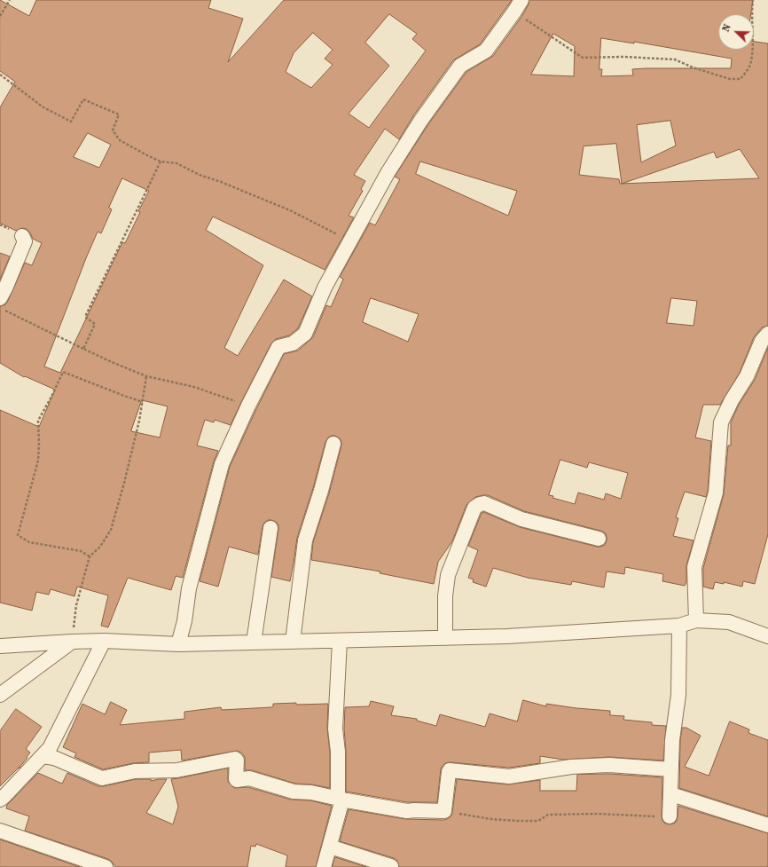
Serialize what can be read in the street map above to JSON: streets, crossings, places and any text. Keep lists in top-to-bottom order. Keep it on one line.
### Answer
{"north":"top left"}
